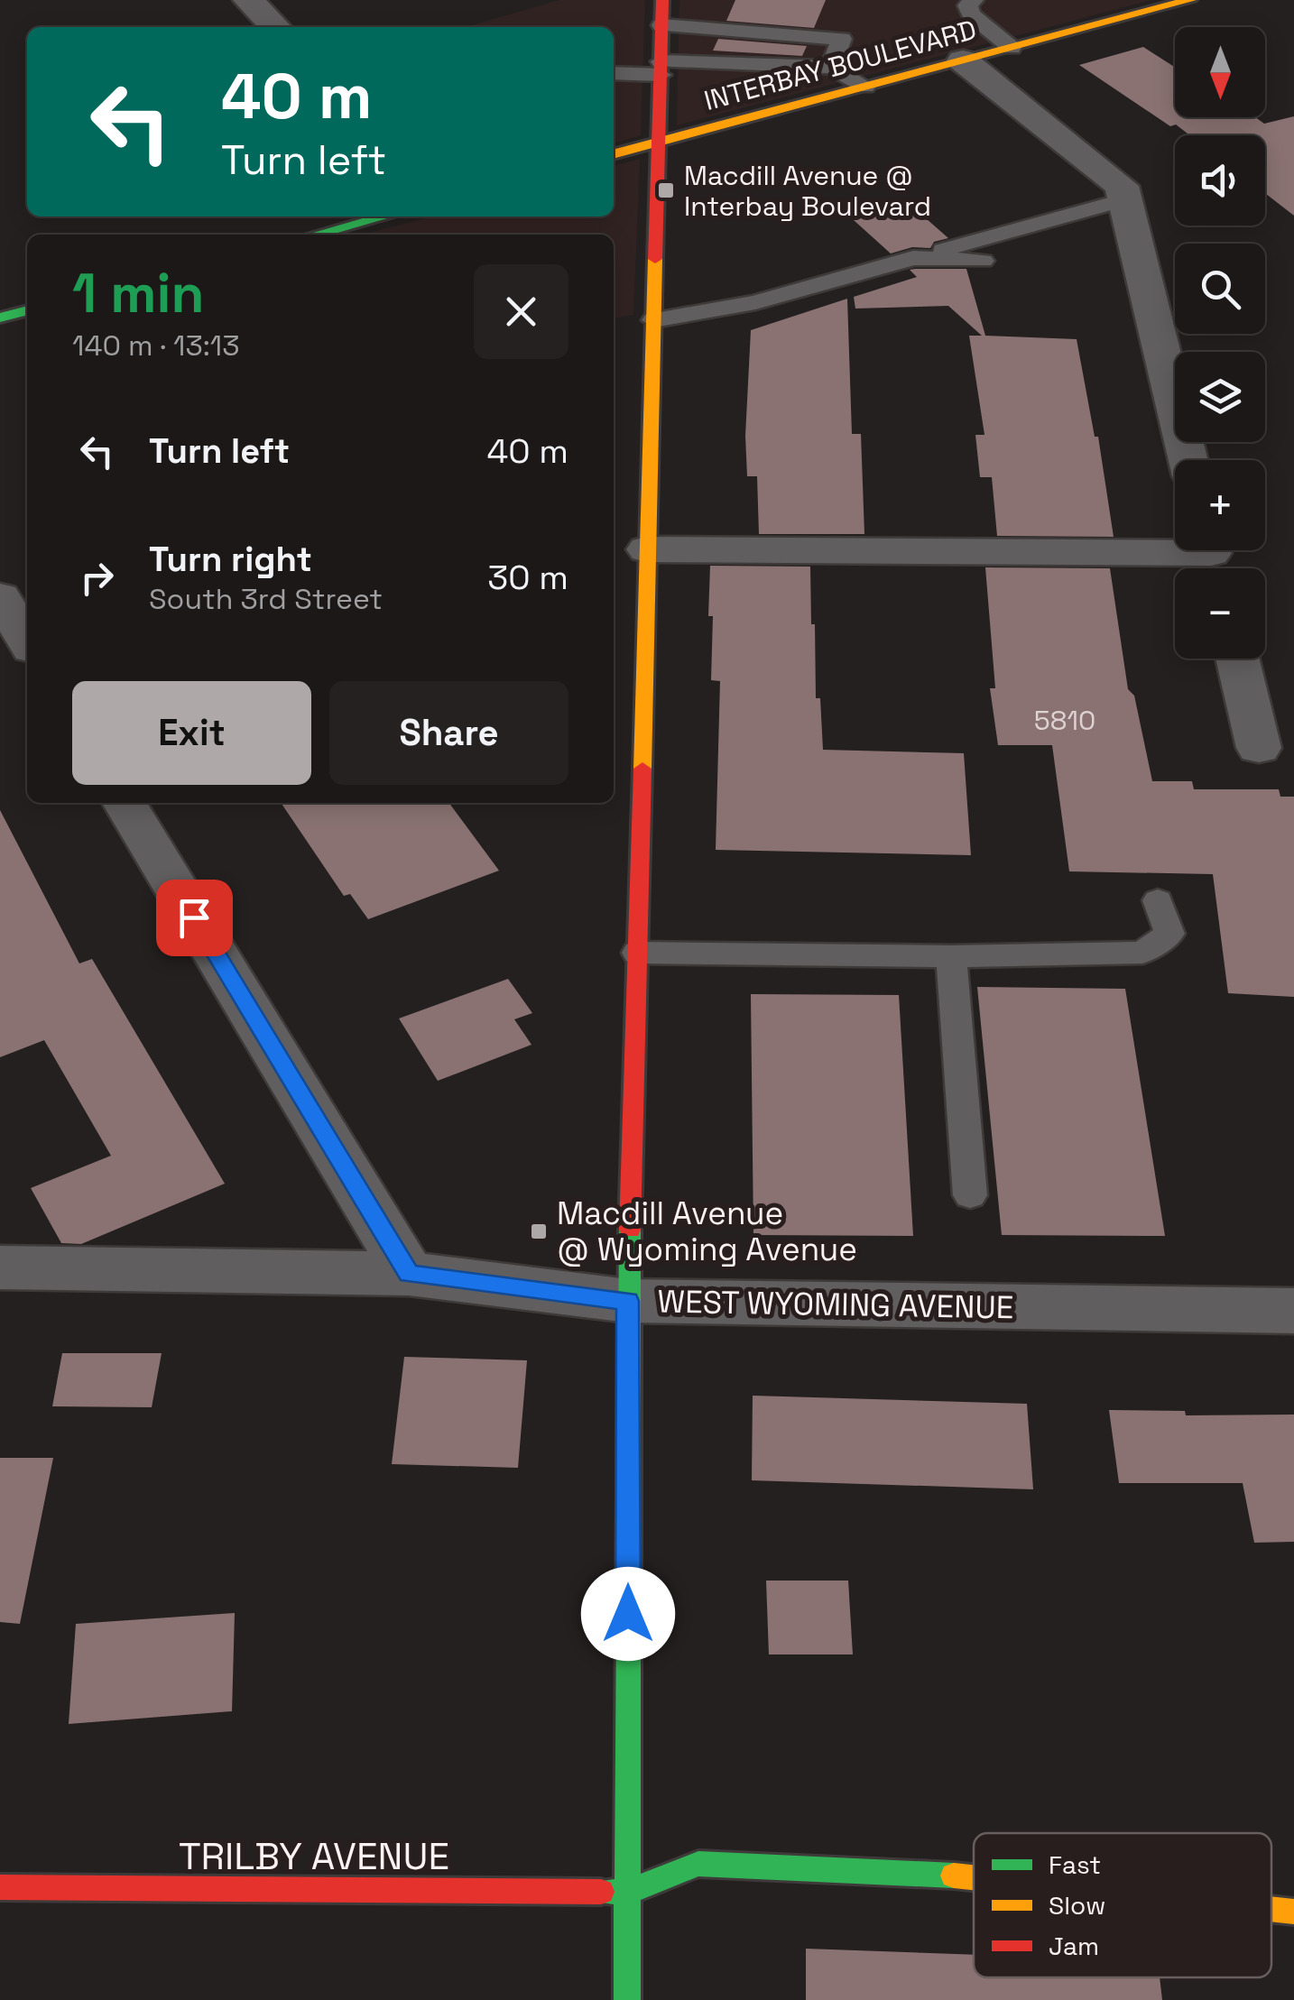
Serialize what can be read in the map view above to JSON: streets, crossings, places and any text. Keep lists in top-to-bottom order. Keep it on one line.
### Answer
{"streets":{"street":["INTERBAY BOULEVARD","WEST WYOMING AVENUE","TRILBY AVENUE"]},"places":{"transit":["Macdill Avenue @ Interbay Boulevard","Macdill Avenue @ Wyoming Avenue"]},"house_numbers":["5810"],"legend":["Fast","Slow","Jam"],"north":"bottom","page":{"map_buttons":["+","−"],"turn":["40 m","Turn left"],"heading":["1 min","140 m · 13:13"],"list":[{"name":"Turn left","value":"40 m"},{"name":"Turn right","note":"South 3rd Street","value":"30 m"}],"buttons":["Exit","Share"]}}
